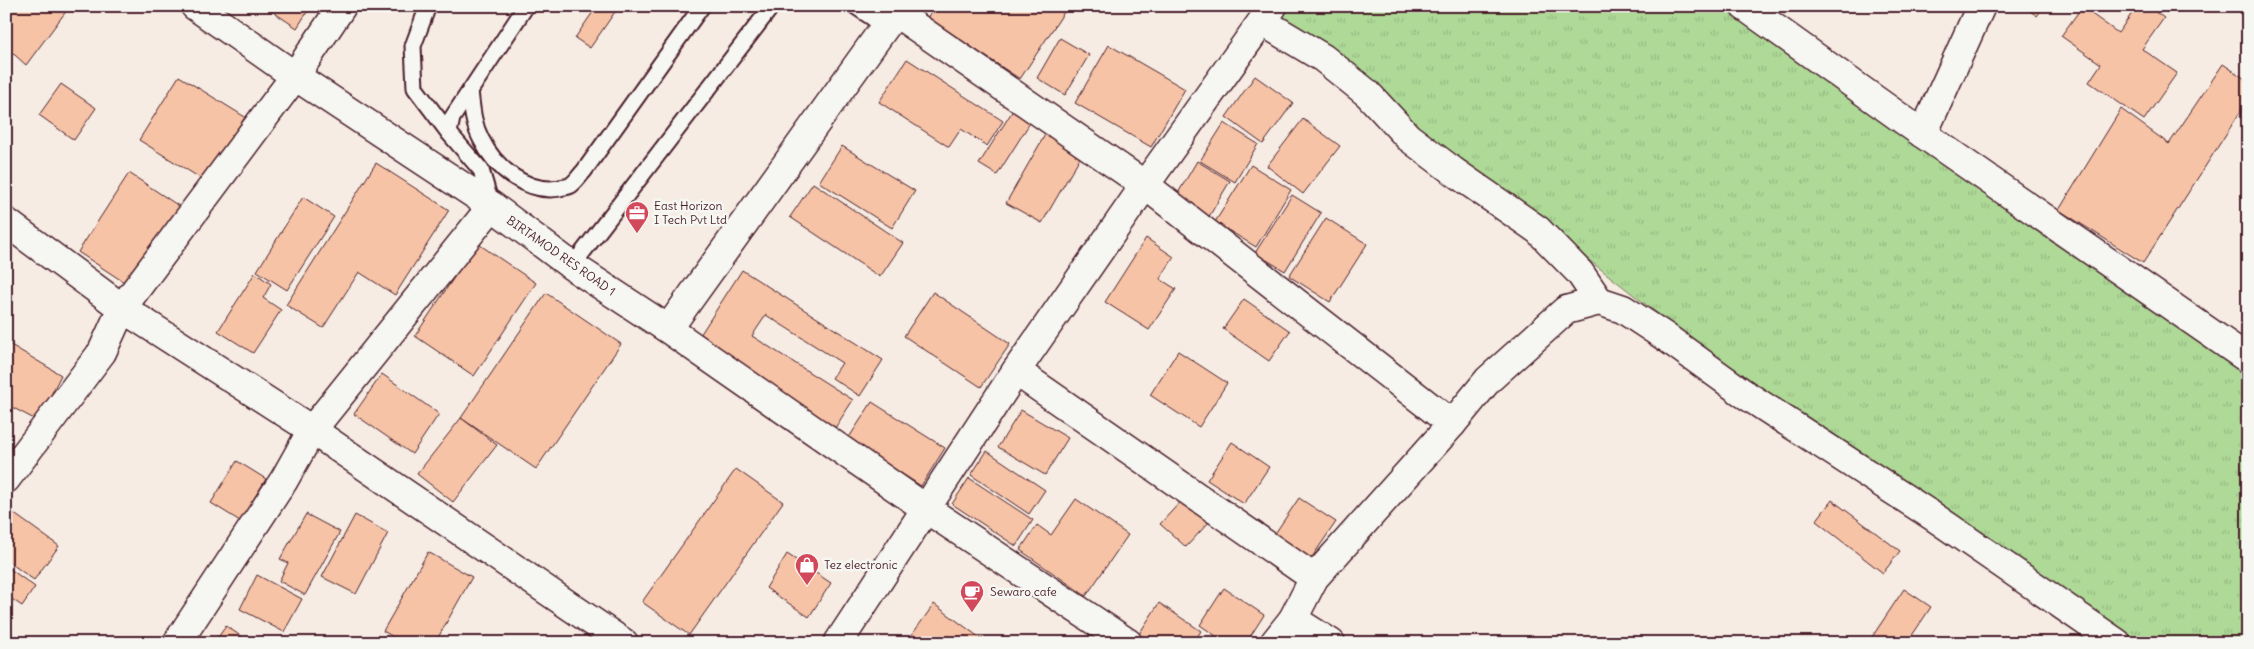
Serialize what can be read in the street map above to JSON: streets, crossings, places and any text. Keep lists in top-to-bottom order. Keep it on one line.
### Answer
{"streets":{"street":["BIRTAMOD RES ROAD 1"]},"places":{"office":["East Horizon I Tech Pvt Ltd"],"shop":["Tez electronic"],"cafe":["Sewaro cafe"]}}
